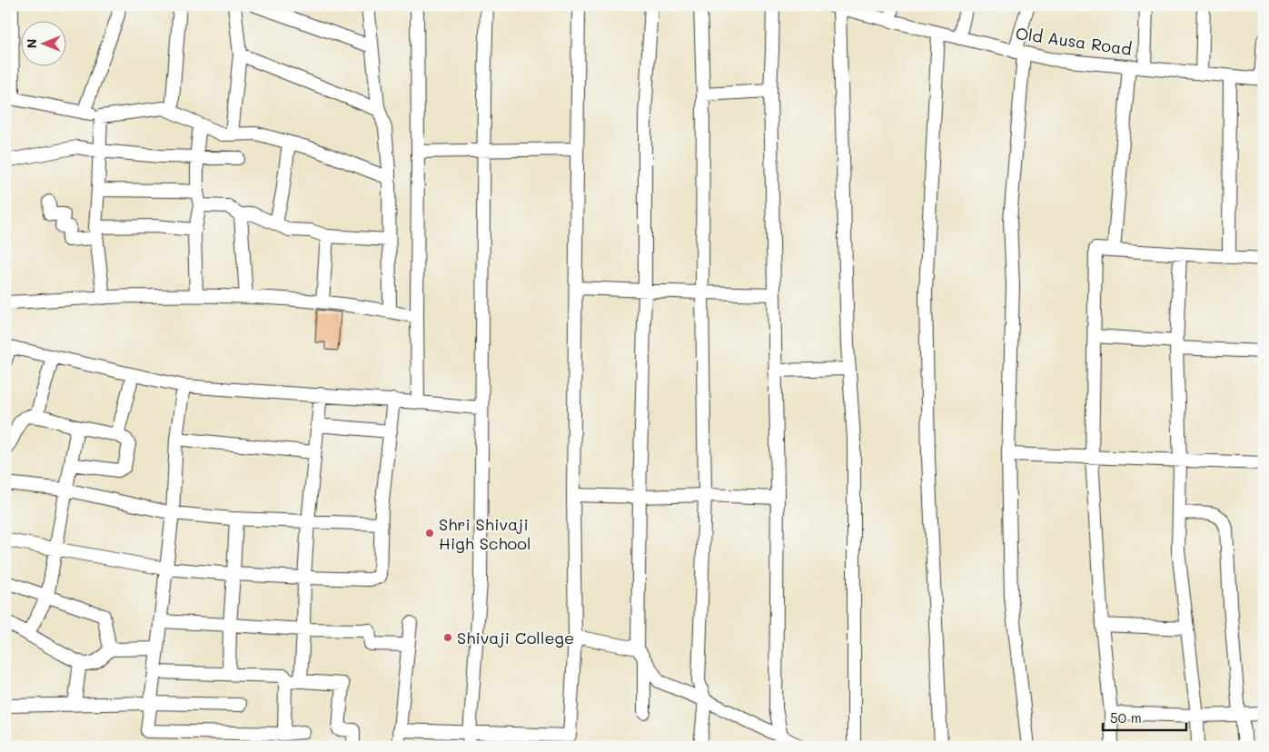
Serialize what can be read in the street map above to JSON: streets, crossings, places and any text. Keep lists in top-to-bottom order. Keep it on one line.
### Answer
{"streets":{"street":["Old Ausa Road"]},"places":["Shri Shivaji High School","Shivaji College"],"scale_bar":"50 m","north":"left"}
